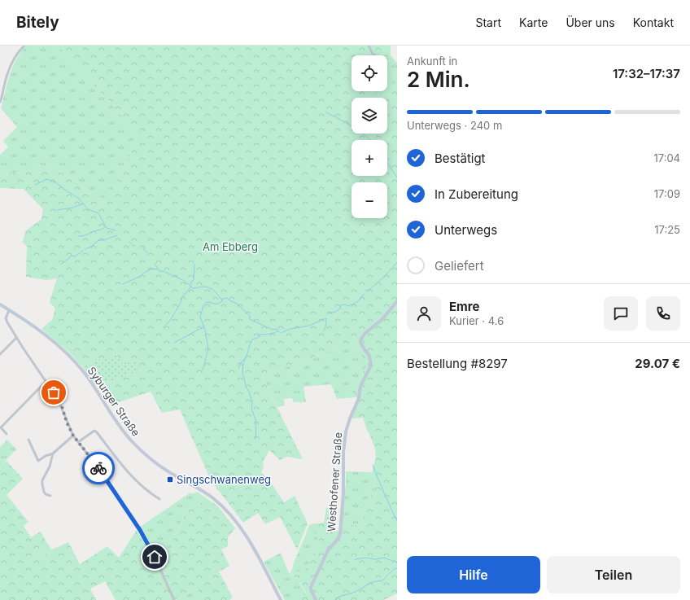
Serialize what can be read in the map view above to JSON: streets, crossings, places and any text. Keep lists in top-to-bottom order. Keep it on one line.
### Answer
{"streets":{"street":["Syburger Straße","Westhofener Straße"]},"parks":["Am Ebberg"],"places":{"transit":["Singschwanenweg"]},"page":{"header":"Bitely","nav":["Start","Karte","Über uns","Kontakt"],"heading":["2 Min.","Ankunft in","17:32–17:37"],"panel":["Emre","Kurier · 4.6","Bestellung #8297","29.07 €"],"map_buttons":["+","−"],"bar":"Unterwegs · 240 m","list":[["Bestätigt","17:04"],["In Zubereitung","17:09"],["Unterwegs","17:25"],"Geliefert"],"buttons":["Hilfe","Teilen"]}}
